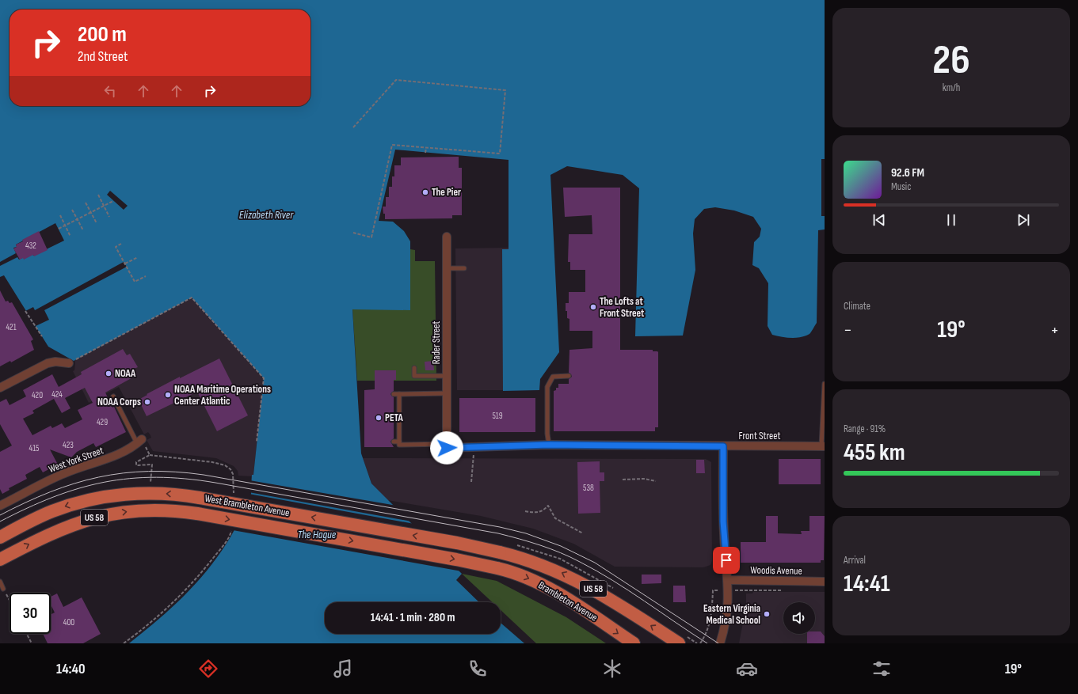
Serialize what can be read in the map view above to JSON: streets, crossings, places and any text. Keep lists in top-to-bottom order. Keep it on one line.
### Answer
{"streets":{"main road":["West Brambleton Avenue","US 58","Brambleton Avenue"],"street":["Rader Street","Front Street","West York Street","Woodis Avenue"]},"crossings":[["Rader Street","Front Street"],["West Brambleton Avenue","Brambleton Avenue"]],"water":["Elizabeth River","The Hague"],"places":["The Pier","The Lofts at Front Street","NOAA","NOAA Maritime Operations Center Atlantic","NOAA Corps","PETA","Eastern Virginia Medical School"],"house_numbers":["432","421","424","420","519","429","423","415","538","400"],"page":{"tile":[["26","km/h"],"Climate",["Range · 91%","455 km"],["Arrival","14:41"]],"turn":["200 m","2nd Street"],"song":["92.6 FM","Music"],"heat":["−","19°","+"],"limit":"30","trip":"14:41 · 1 min · 280 m","tabs":["14:40","19°"]}}
